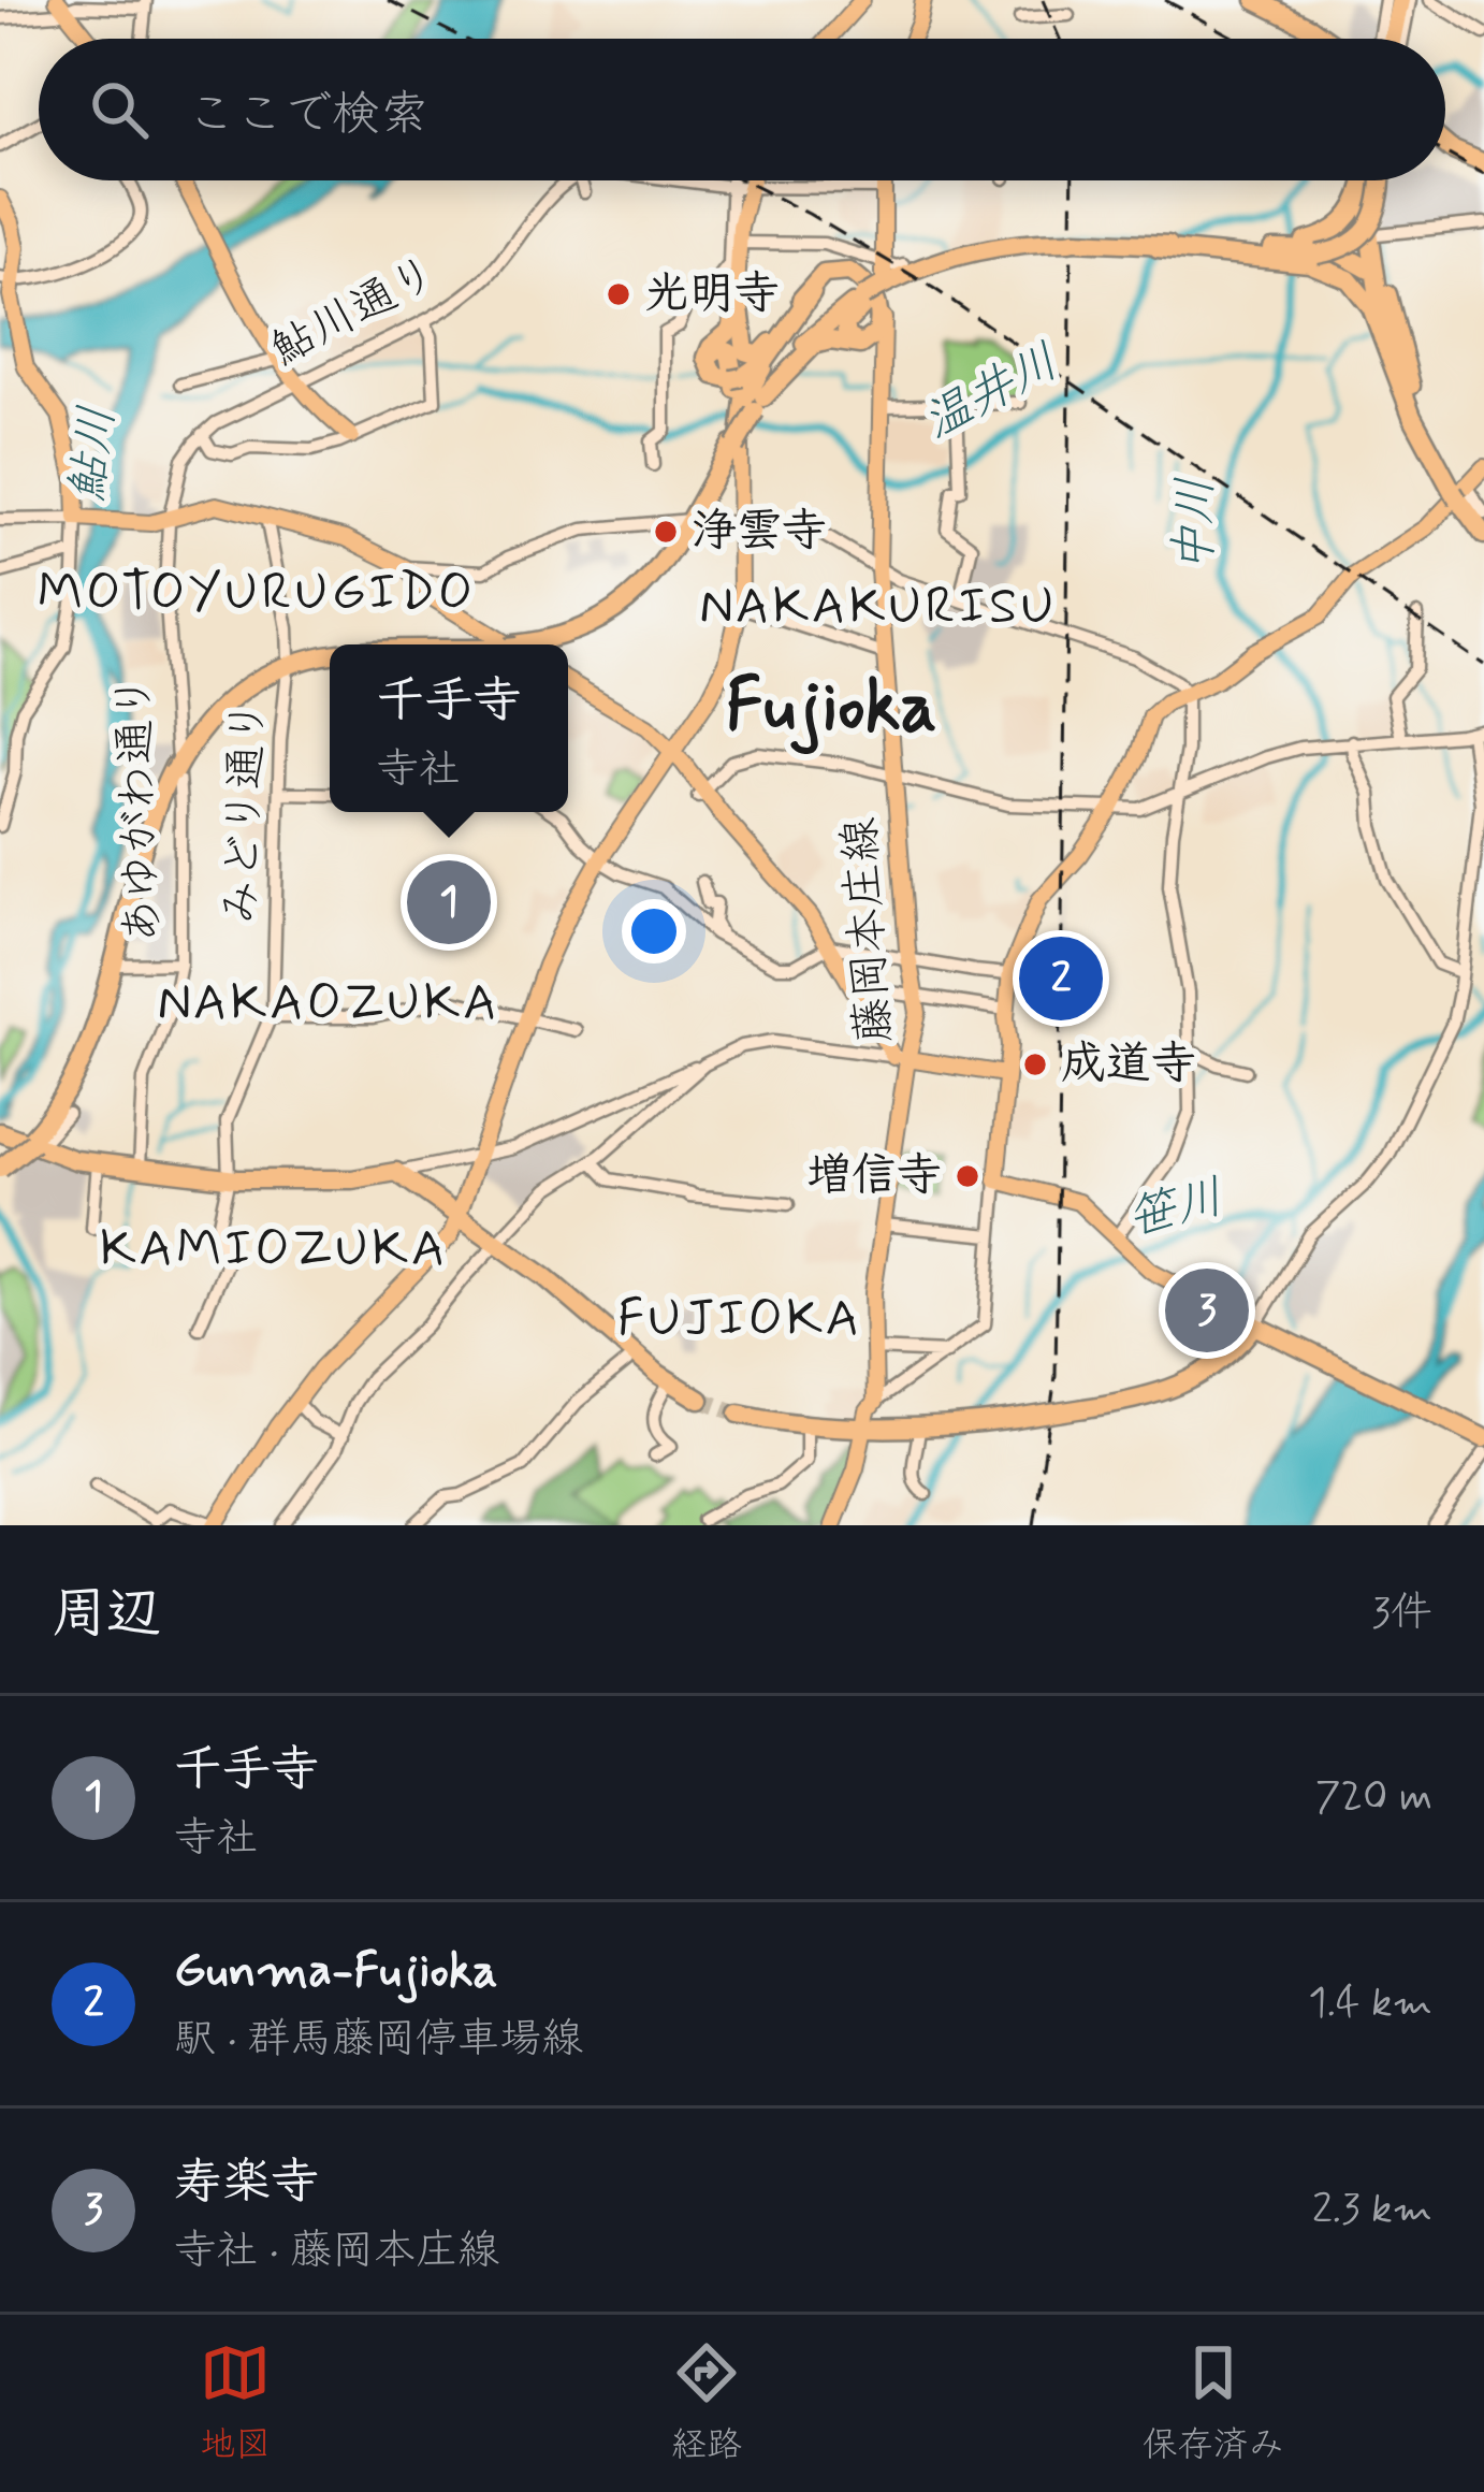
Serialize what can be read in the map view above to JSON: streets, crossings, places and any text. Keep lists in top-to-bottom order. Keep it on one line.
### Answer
{"streets":{"main road":["藤岡本庄線"],"street":["鮎川通り","あゆがわ通り","みどり通り"]},"districts":["MOTOYURUGIDO","NAKAKURISU","Fujioka","NAKAOZUKA","KAMIOZUKA","FUJIOKA"],"water":["温井川","鮎川","中川","笹川"],"places":["光明寺","浄雲寺","成道寺","増信寺"],"page":{"search":"ここで検索","popup":["千手寺","寺社"],"pins":["1","2","3"],"heading":["周辺","3件"],"list":[{"mark":"1","name":"千手寺","note":"寺社","value":"720 m"},{"mark":"2","name":"Gunma-Fujioka","note":"駅 · 群馬藤岡停車場線","value":"1.4 km"},{"mark":"3","name":"寿楽寺","note":"寺社 · 藤岡本庄線","value":"2.3 km"}],"nav":["地図","経路","保存済み"]}}
